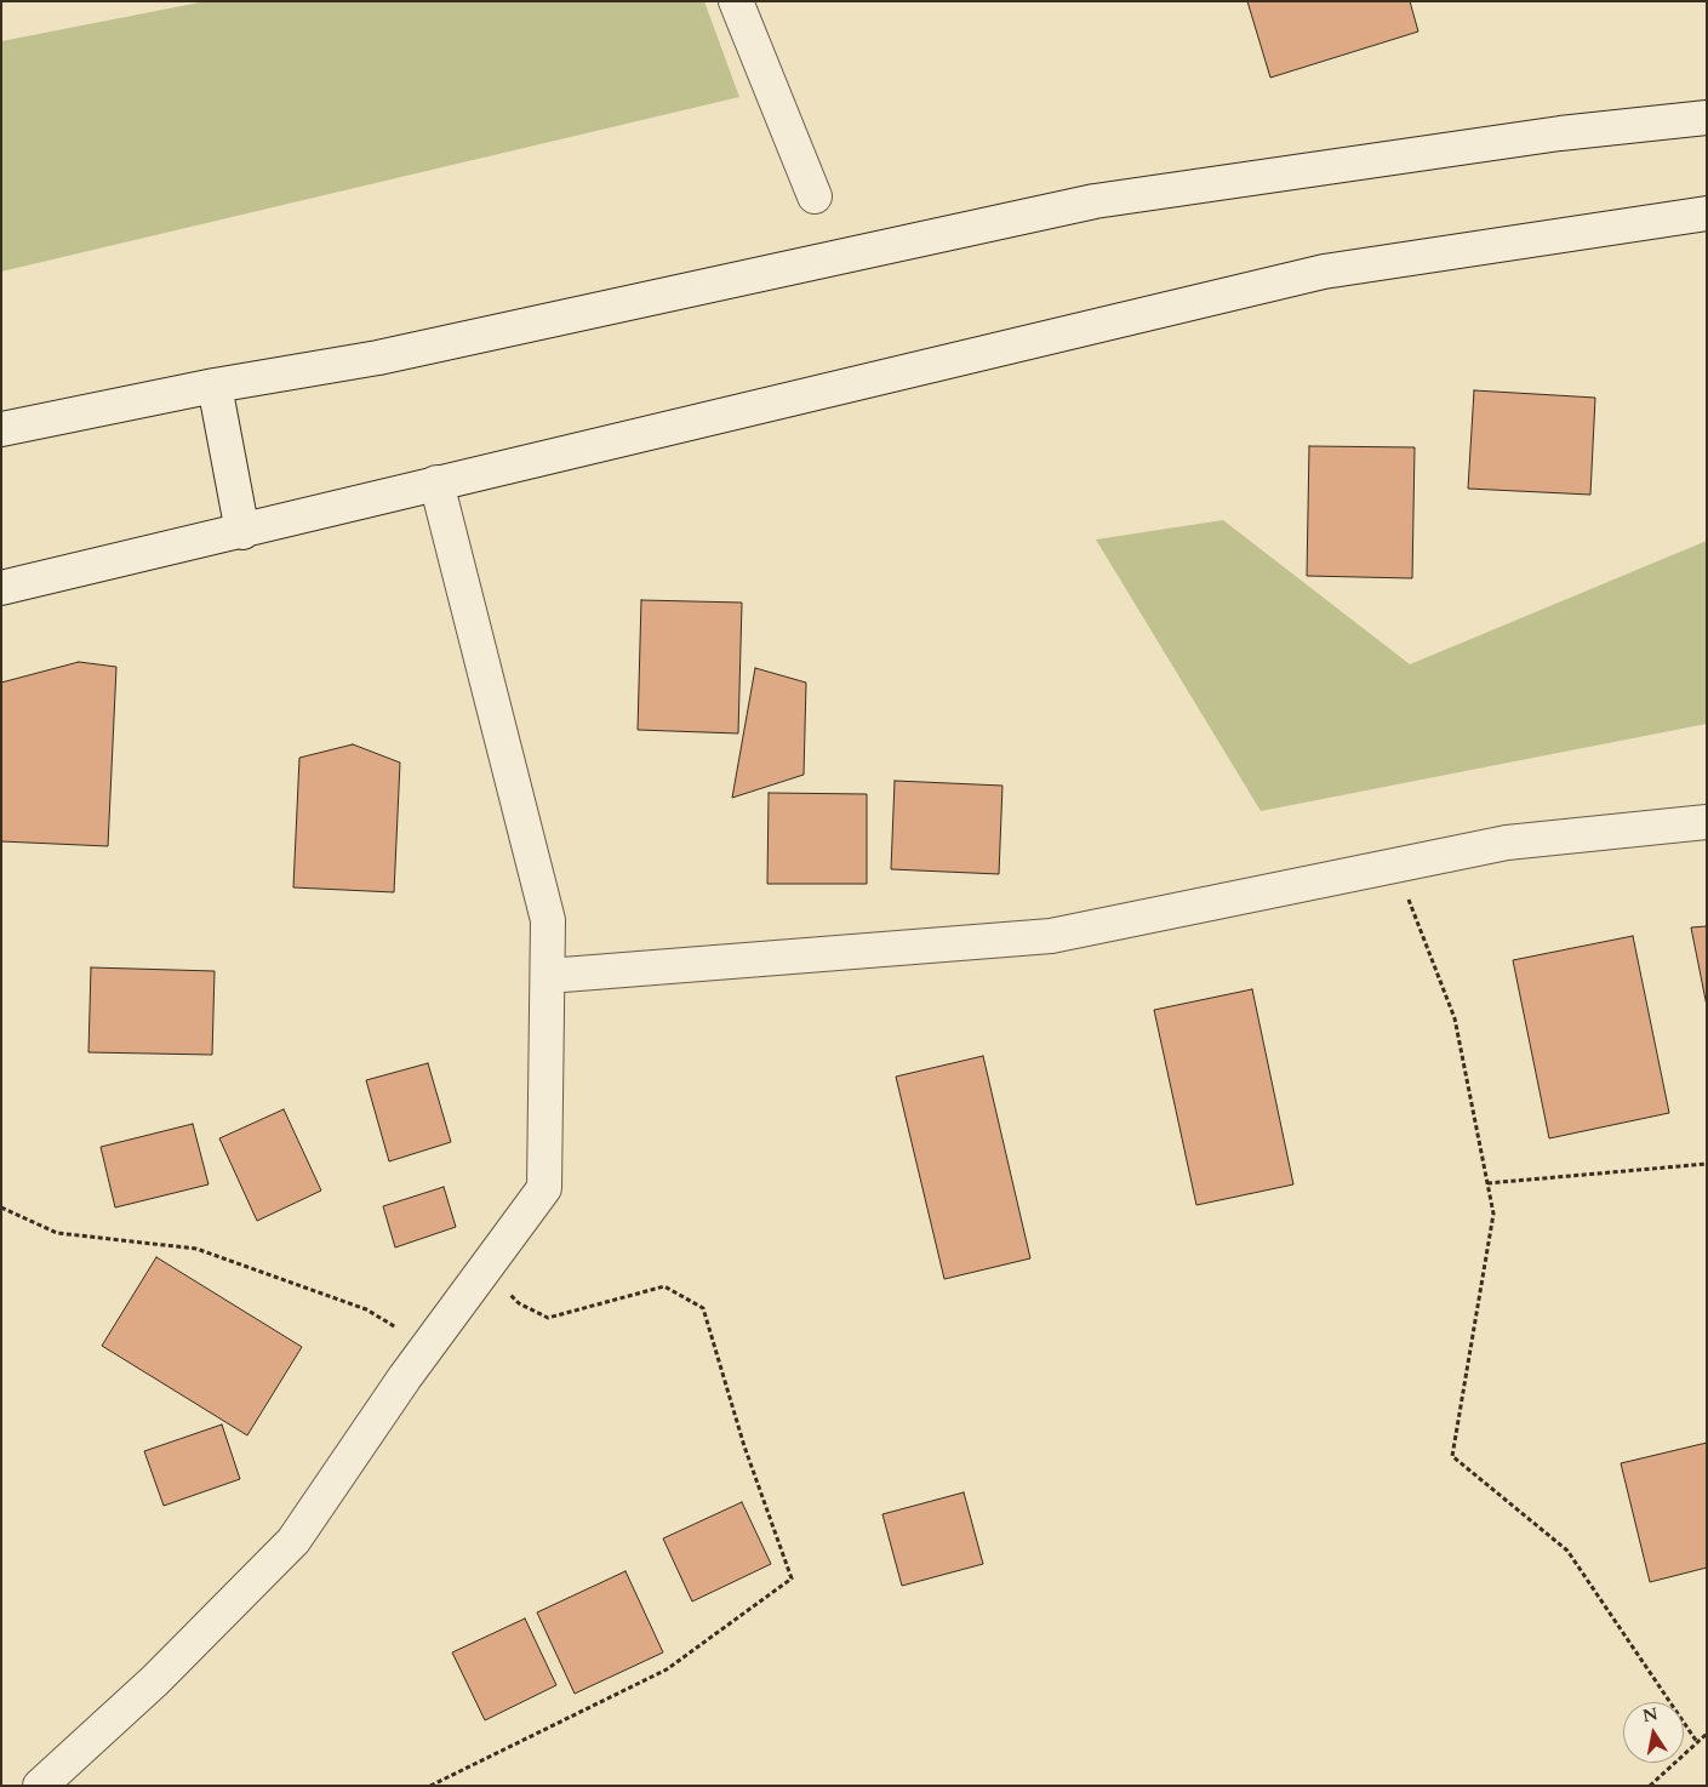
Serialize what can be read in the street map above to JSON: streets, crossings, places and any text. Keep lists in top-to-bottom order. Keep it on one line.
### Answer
{"north":"top"}
